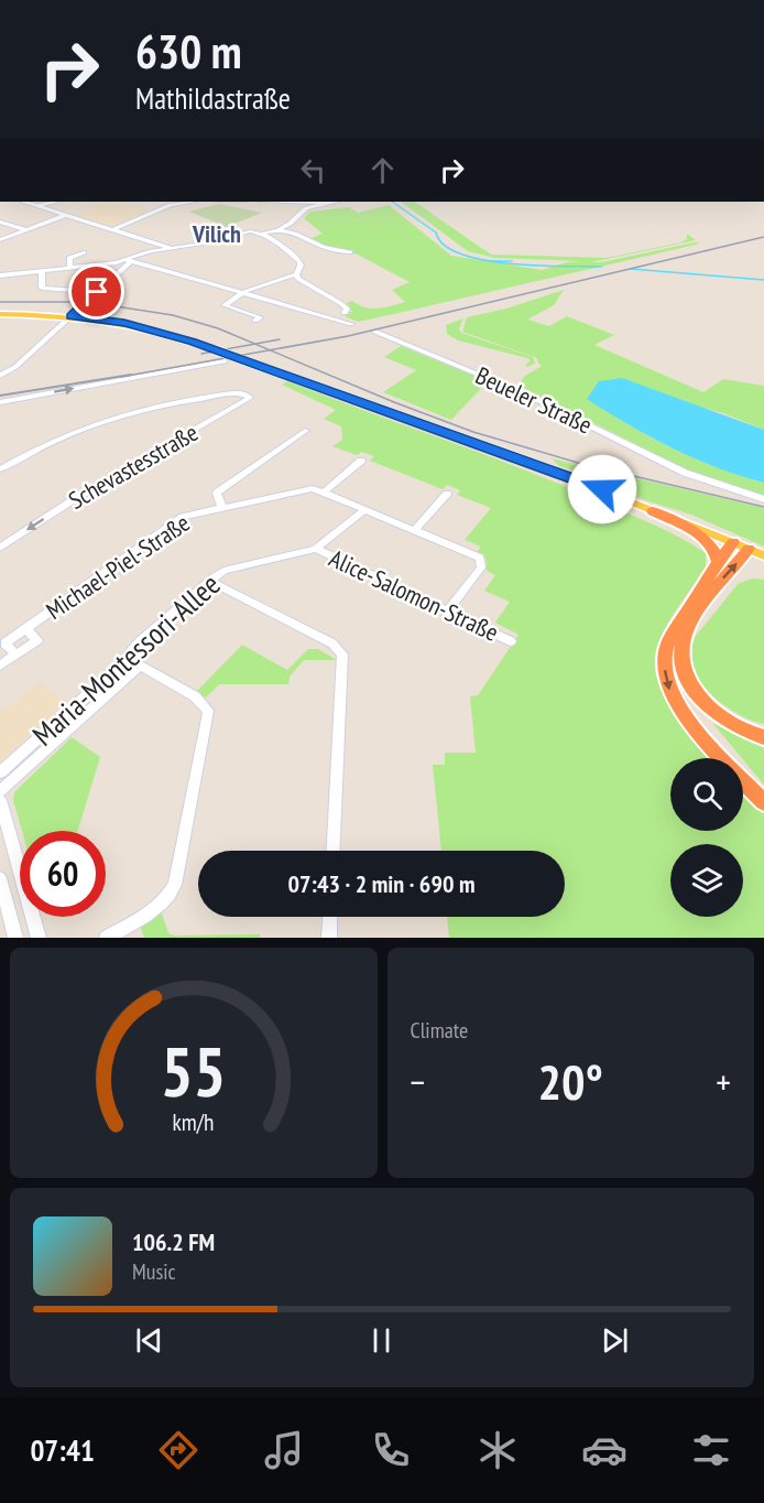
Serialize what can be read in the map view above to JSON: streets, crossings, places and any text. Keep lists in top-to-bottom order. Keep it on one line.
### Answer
{"streets":{"street":["Beueler Straße","Schevastesstraße","Michael-Piel-Straße","Alice-Salomon-Straße","Maria-Montessori-Allee"]},"crossings":[["Michael-Piel-Straße","Alice-Salomon-Straße"],["Michael-Piel-Straße","Maria-Montessori-Allee"],["Alice-Salomon-Straße","Maria-Montessori-Allee"]],"districts":["Vilich"],"page":{"turn":["630 m","Mathildastraße"],"limit":"60","trip":"07:43 · 2 min · 690 m","tile":"Climate","heat":["−","20°","+"],"song":["106.2 FM","Music"],"tabs":"07:41","gauge":["55","km/h"]}}
